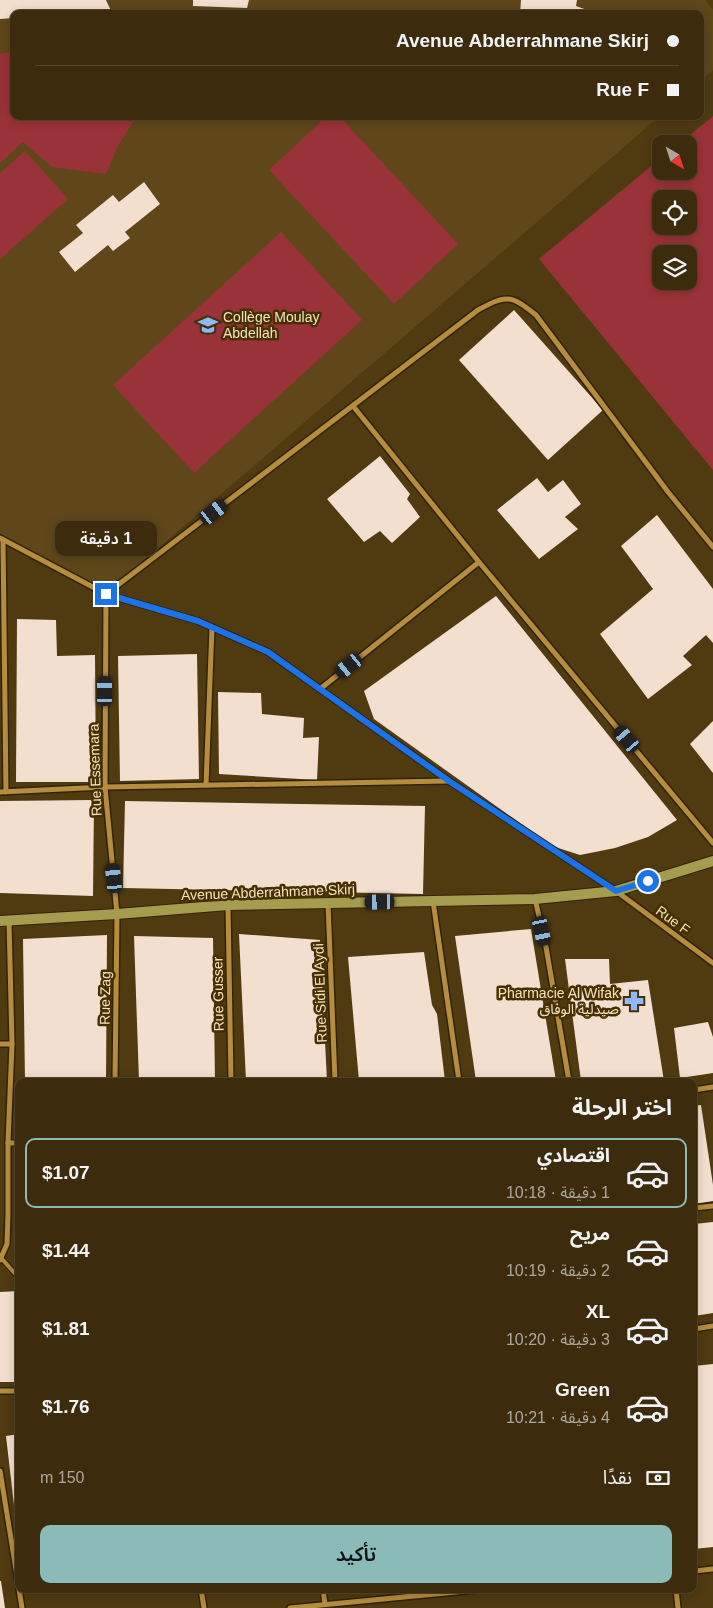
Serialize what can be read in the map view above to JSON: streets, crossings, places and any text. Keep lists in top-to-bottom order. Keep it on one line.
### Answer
{"streets":{"street":["Rue Essemara","Avenue Abderrahmane Skirj","Rue F","Rue Sidi El Aydi","Rue Gusser","Rue Zag"]},"crossings":[["Rue Essemara","Avenue Abderrahmane Skirj"],["Rue Essemara","Rue F"],["Rue Essemara","Rue Zag"],["Avenue Abderrahmane Skirj","Rue F"],["Avenue Abderrahmane Skirj","Rue Sidi El Aydi"],["Avenue Abderrahmane Skirj","Rue Gusser"],["Avenue Abderrahmane Skirj","Rue Zag"]],"places":{"school or university":["Collège Moulay Abdellah"],"pharmacy":["Pharmacie Al Wifak صيدلية الوفاق"]},"north":"bottom right","page":{"banner":["Avenue Abderrahmane Skirj","Rue F"],"bubble":"1 دقيقة","heading":"اختر الرحلة","list":[{"name":"اقتصادي","note":"1 دقيقة · 10:18","value":"$1.07"},{"name":"مريح","note":"2 دقيقة · 10:19","value":"$1.44"},{"name":"XL","note":"3 دقيقة · 10:20","value":"$1.81"},{"name":"Green","note":"4 دقيقة · 10:21","value":"$1.76"}],"pay":["نقدًا","150 m"],"buttons":"تأكيد"}}
